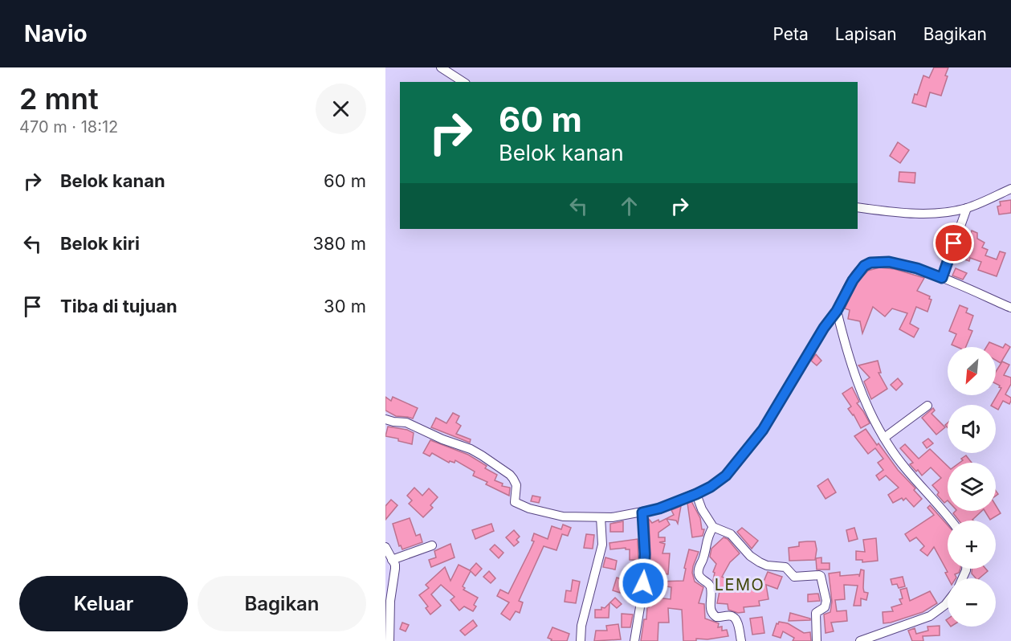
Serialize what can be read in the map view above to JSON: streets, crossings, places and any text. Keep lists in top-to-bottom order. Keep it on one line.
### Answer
{"districts":["LEMO"],"north":"bottom left","page":{"header":"Navio","nav":["Peta","Lapisan","Bagikan"],"heading":["2 mnt","470 m · 18:12"],"turn":["60 m","Belok kanan"],"list":[{"name":"Belok kanan","value":"60 m"},{"name":"Belok kiri","value":"380 m"},{"name":"Tiba di tujuan","value":"30 m"}],"map_buttons":["+","−"],"buttons":["Keluar","Bagikan"]}}
